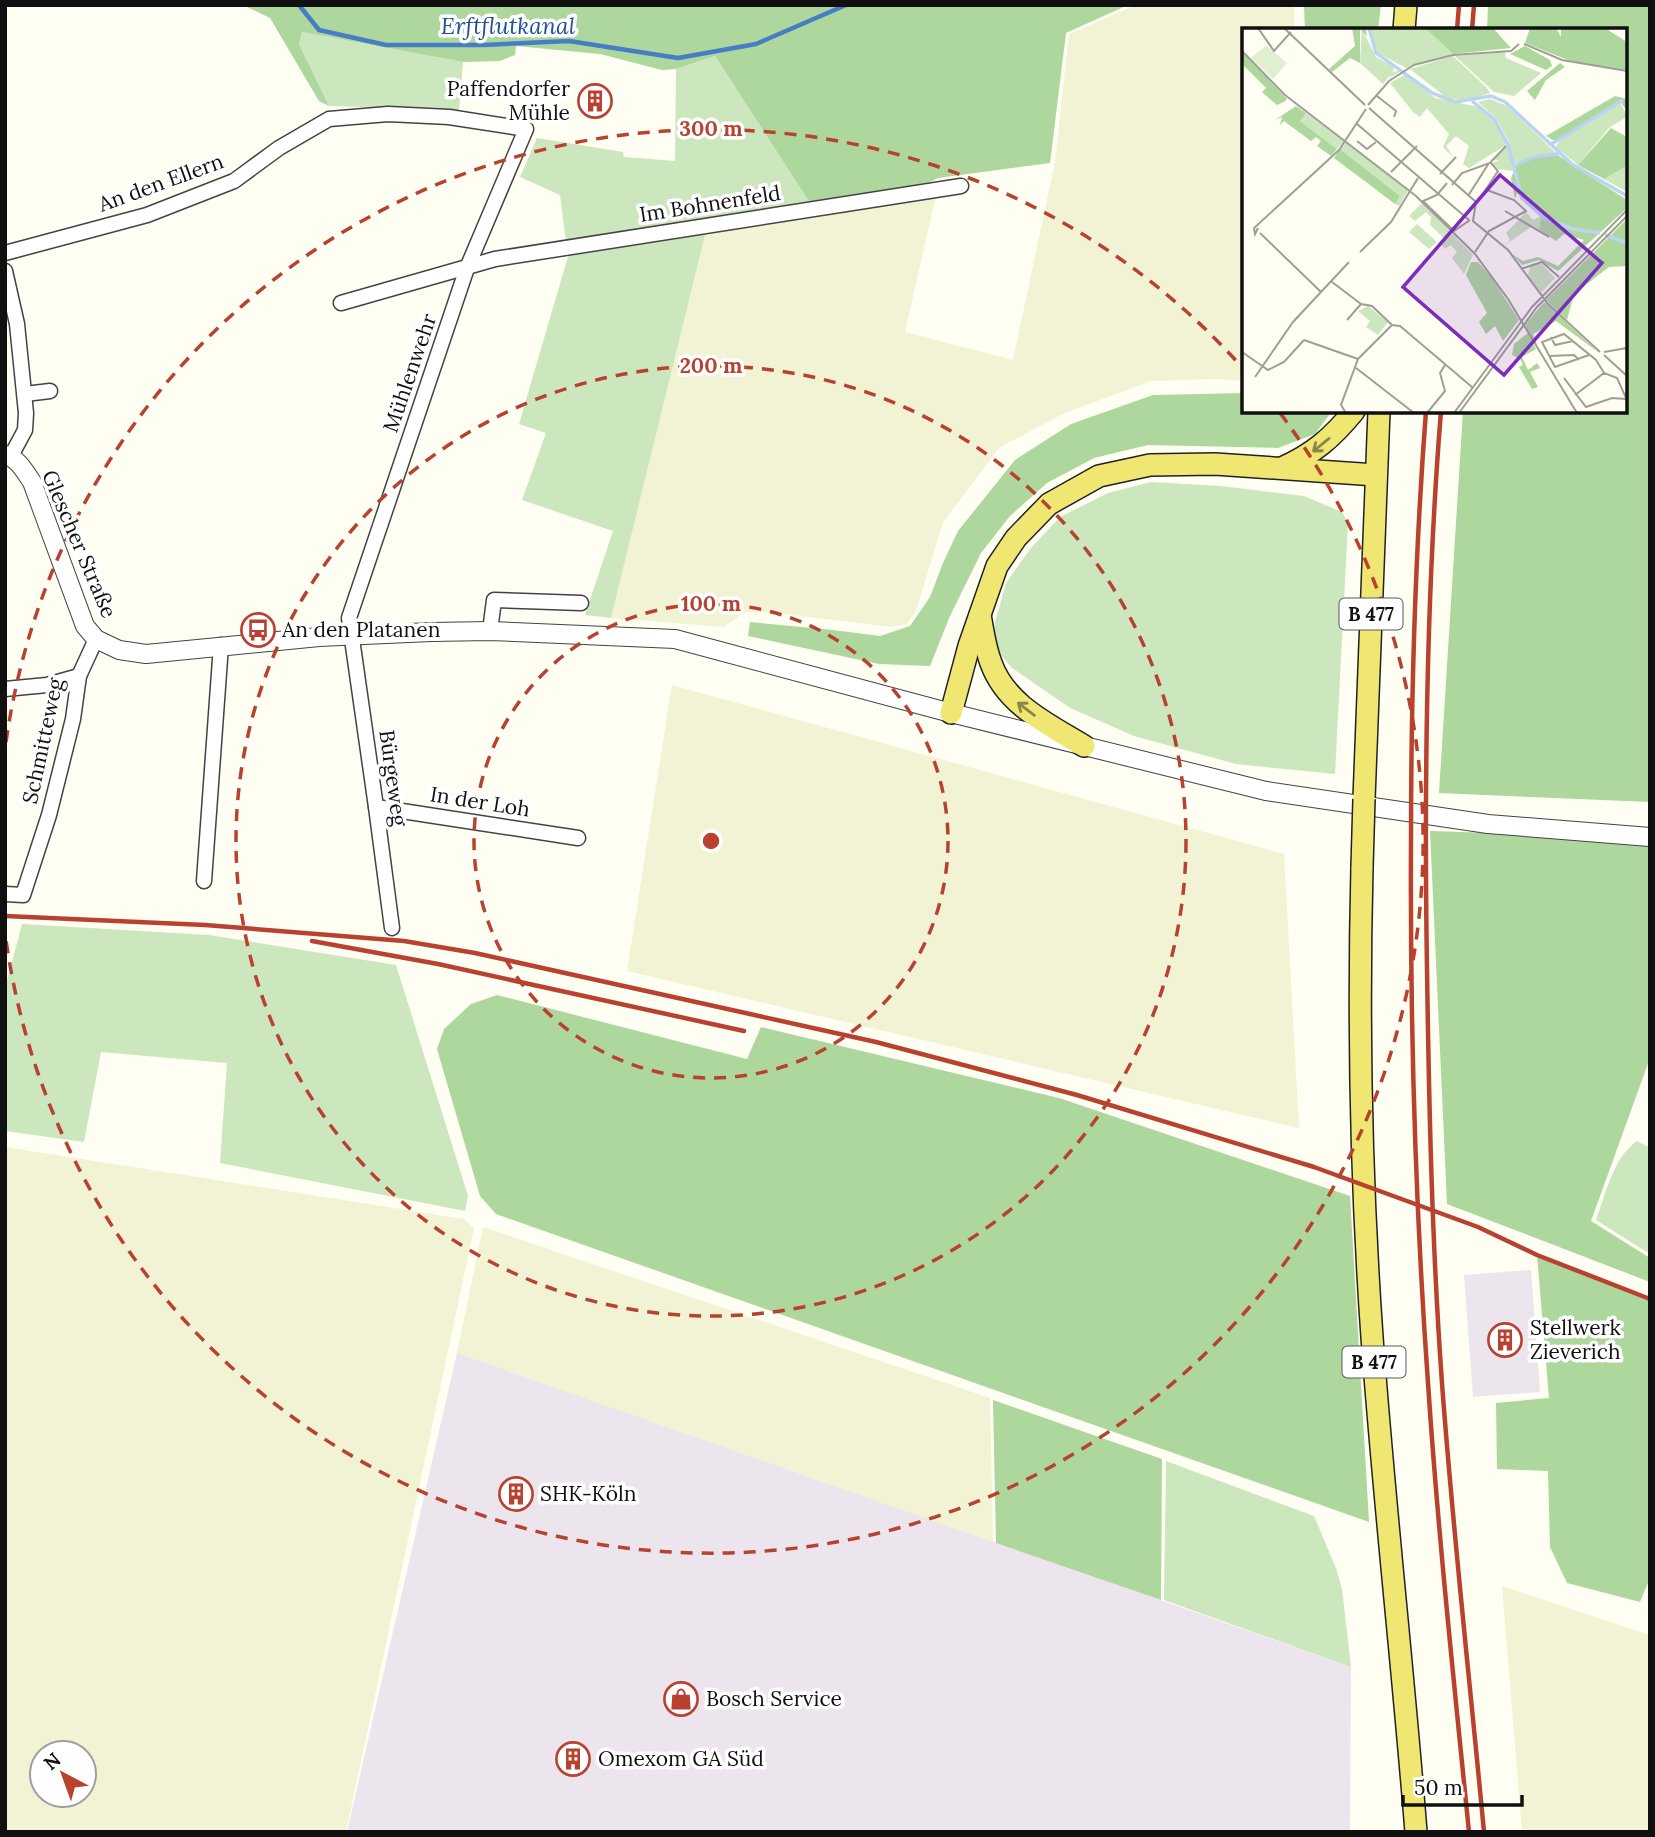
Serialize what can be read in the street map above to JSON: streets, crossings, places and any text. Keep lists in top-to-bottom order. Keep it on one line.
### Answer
{"streets":{"main road":["B 477"],"street":["An den Ellern","Im Bohnenfeld","Mühlenwehr","Glescher Straße","Schmitteweg","Bürgeweg","In der Loh"]},"crossings":[["An den Ellern","Mühlenwehr"],["Im Bohnenfeld","Mühlenwehr"],["Mühlenwehr","Glescher Straße"],["Mühlenwehr","Bürgeweg"],["Glescher Straße","Schmitteweg"],["Glescher Straße","Bürgeweg"],["Bürgeweg","In der Loh"]],"water":["Erftflutkanal"],"places":{"building":["Paffendorfer Mühle","Stellwerk Zieverich","SHK-Köln","Omexom GA Süd"],"bus stop":["An den Platanen"],"shop":["Bosch Service"]},"scale_bar":"50 m","north":"top left","rings":["300 m","200 m","100 m"]}
